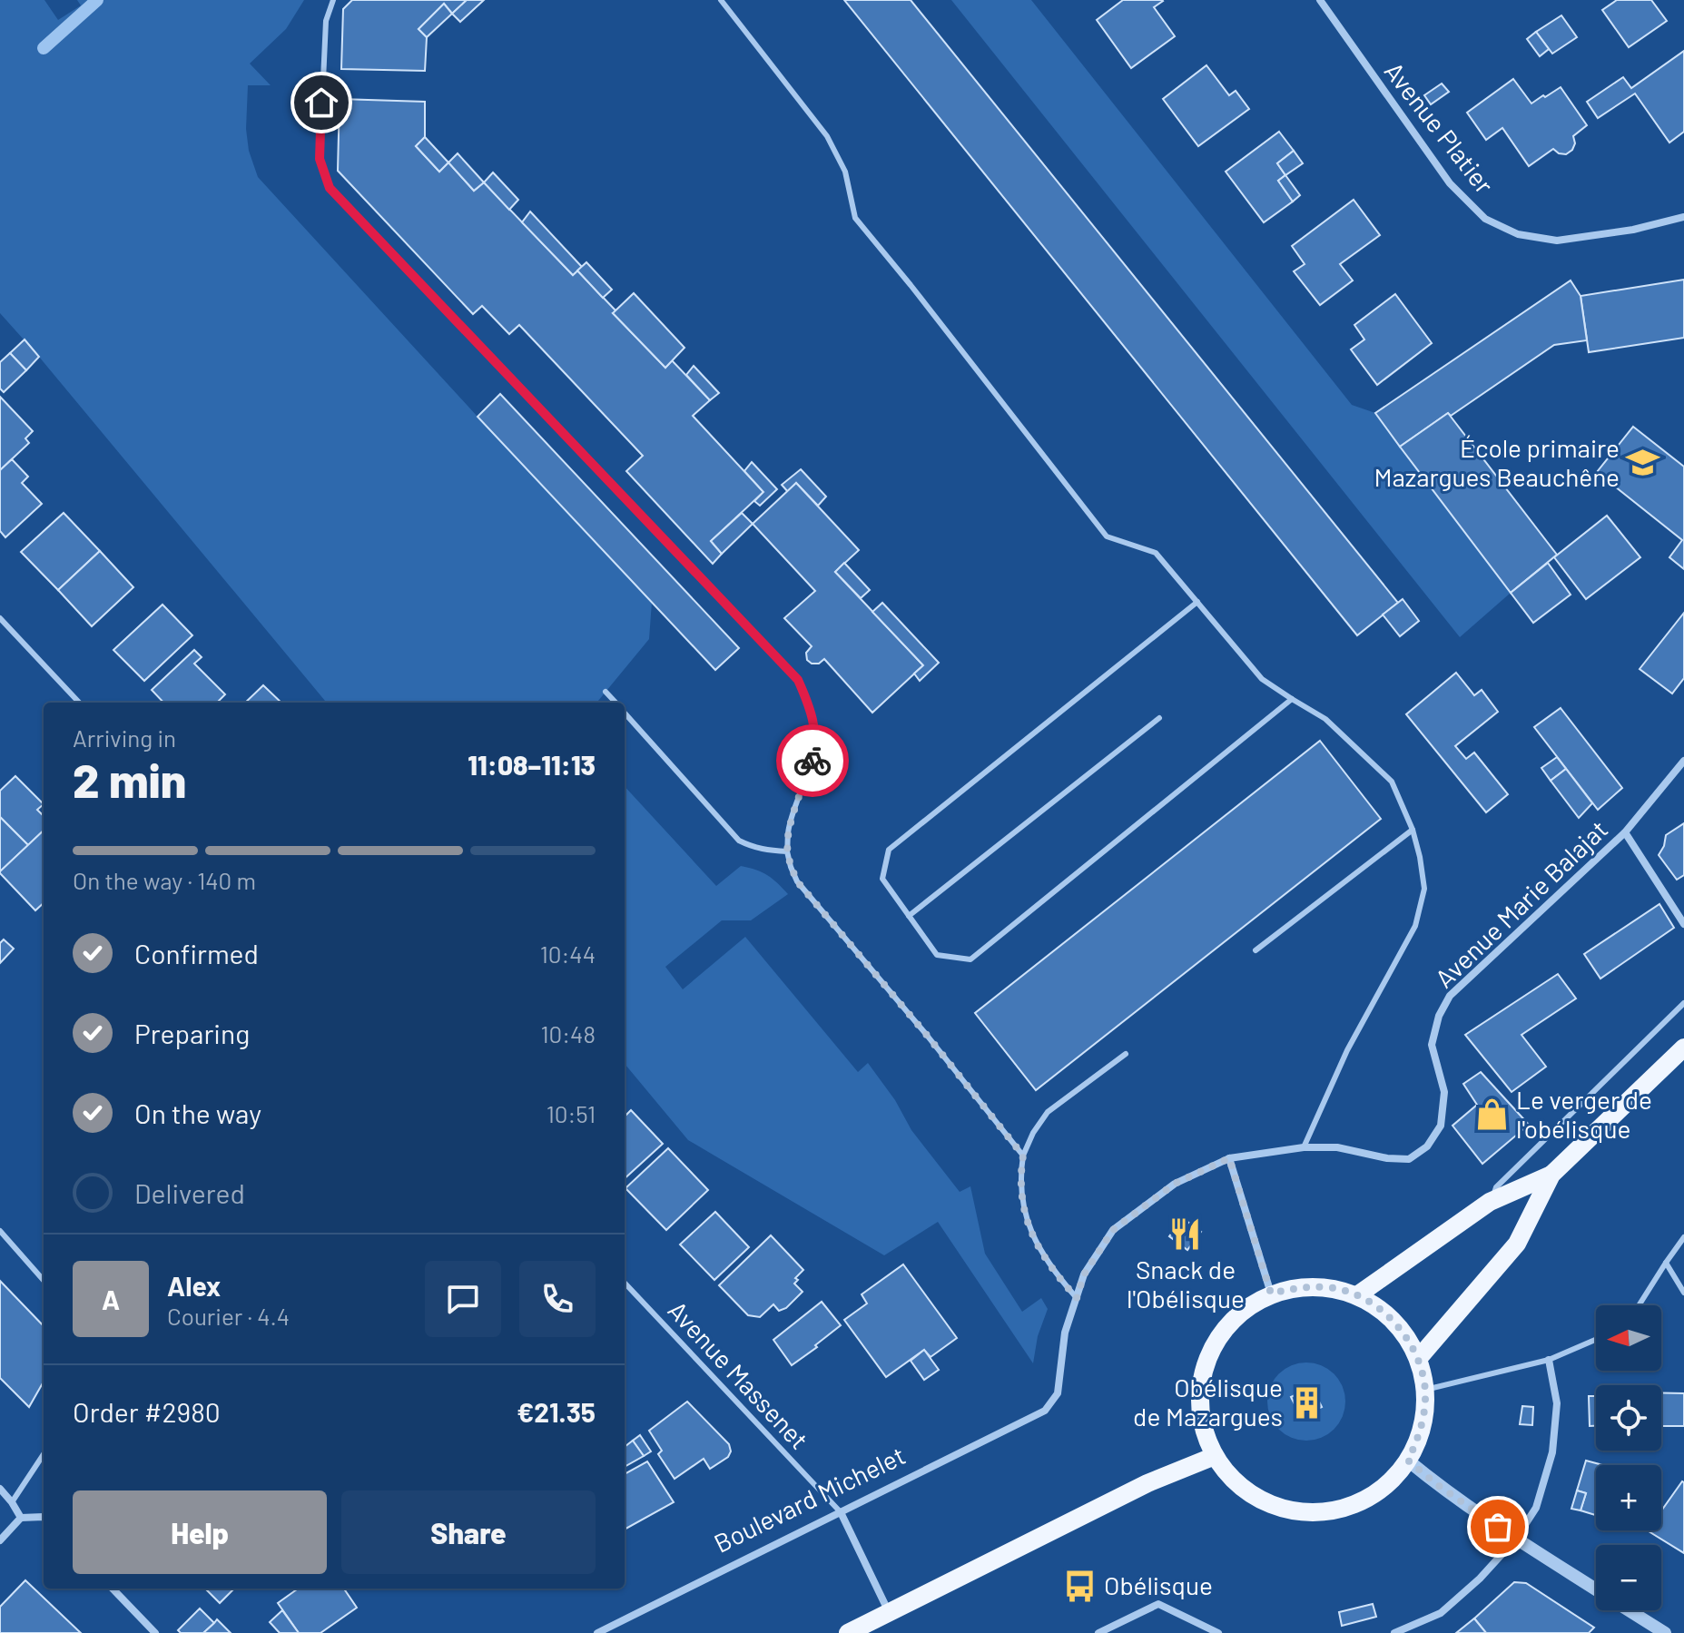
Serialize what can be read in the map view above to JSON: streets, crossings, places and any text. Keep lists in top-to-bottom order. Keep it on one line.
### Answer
{"streets":{"street":["Avenue Platier","Avenue Marie Balajat","Avenue Massenet","Boulevard Michelet"]},"crossings":[["Avenue Marie Balajat","Boulevard Michelet"],["Avenue Massenet","Boulevard Michelet"]],"places":{"school or university":["École primaire Mazargues Beauchêne"],"shop":["Le verger de l'obélisque"],"restaurant":["Snack de l'Obélisque"],"building":["Obélisque de Mazargues"],"bus stop":["Obélisque"]},"north":"left","page":{"heading":["2 min","Arriving in","11:08–11:13"],"panel":["Alex","Courier · 4.4","Order #2980","€21.35"],"bar":"On the way · 140 m","list":[["Confirmed","10:44"],["Preparing","10:48"],["On the way","10:51"],"Delivered"],"round":"A","map_buttons":["+","−"],"buttons":["Help","Share"]}}
